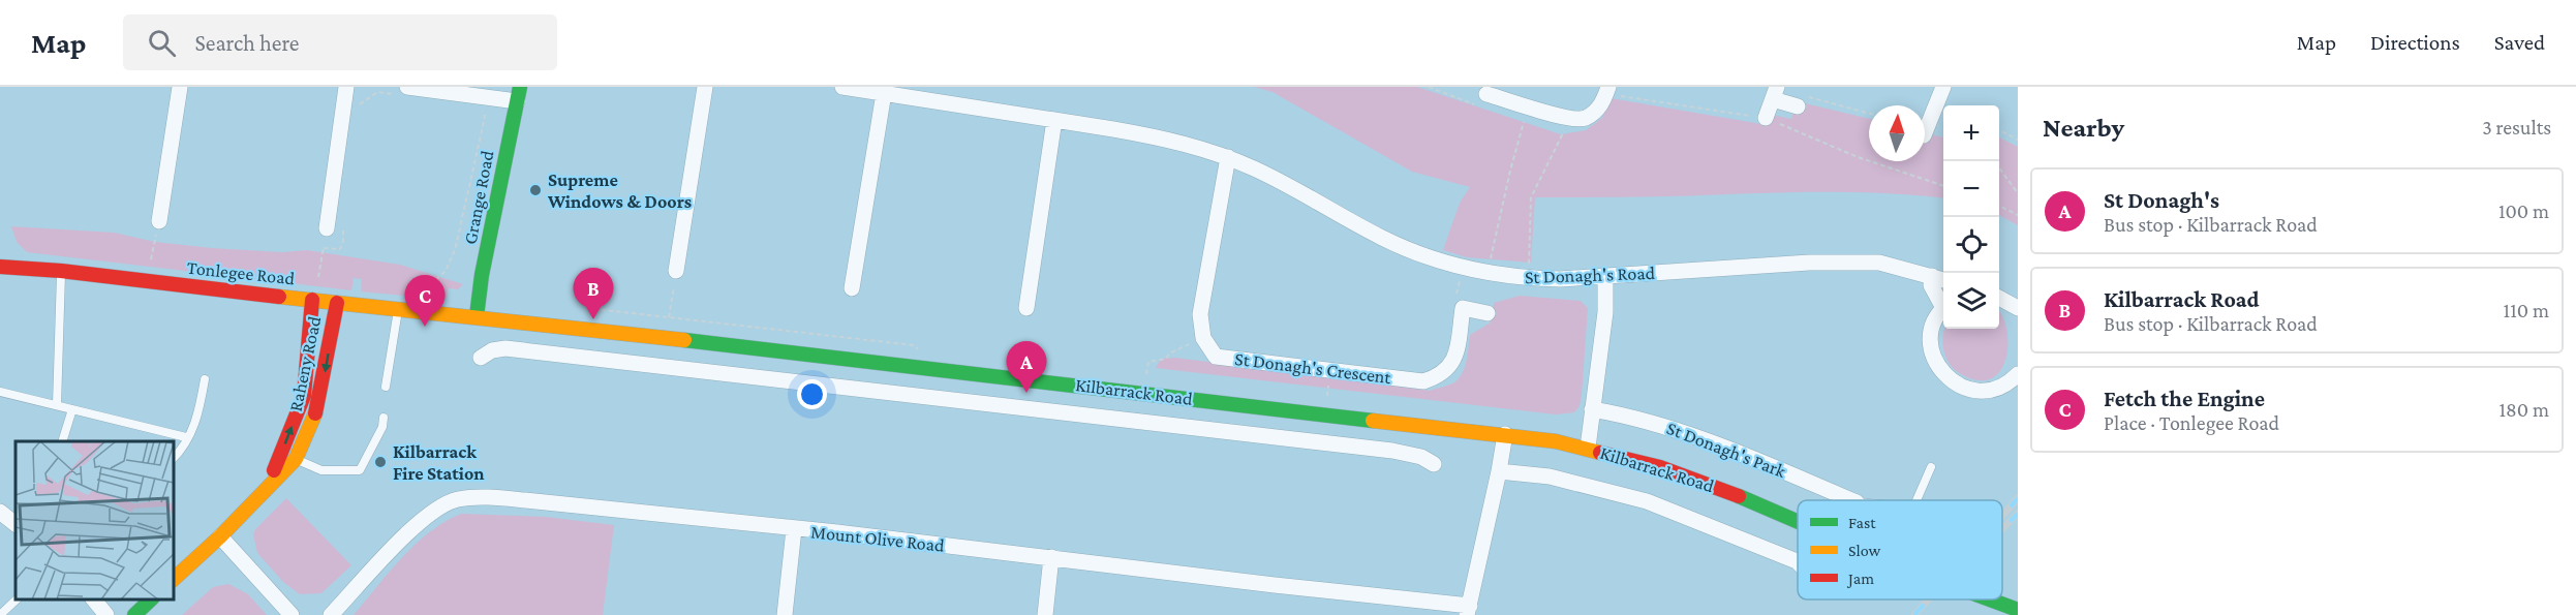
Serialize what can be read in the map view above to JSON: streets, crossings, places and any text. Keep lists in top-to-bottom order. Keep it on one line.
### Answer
{"streets":{"main road":["Grange Road","Tonlegee Road","Raheny Road","Kilbarrack Road"],"street":["St Donagh's Road","St Donagh's Crescent","St Donagh's Park","Mount Olive Road"]},"crossings":[["Grange Road","Tonlegee Road"],["Grange Road","Kilbarrack Road"],["Tonlegee Road","Raheny Road"],["Tonlegee Road","Kilbarrack Road"]],"places":["Supreme Windows & Doors","Kilbarrack Fire Station"],"legend":["Fast","Slow","Jam"],"north":"top","page":{"header":"Map","search":"Search here","nav":["Map","Directions","Saved"],"heading":["Nearby","3 results"],"map_buttons":["+","−"],"list":[{"mark":"A","name":"St Donagh's","note":"Bus stop · Kilbarrack Road","value":"100 m"},{"mark":"B","name":"Kilbarrack Road","note":"Bus stop · Kilbarrack Road","value":"110 m"},{"mark":"C","name":"Fetch the Engine","note":"Place · Tonlegee Road","value":"180 m"}],"pins":["B","C","A"]}}
